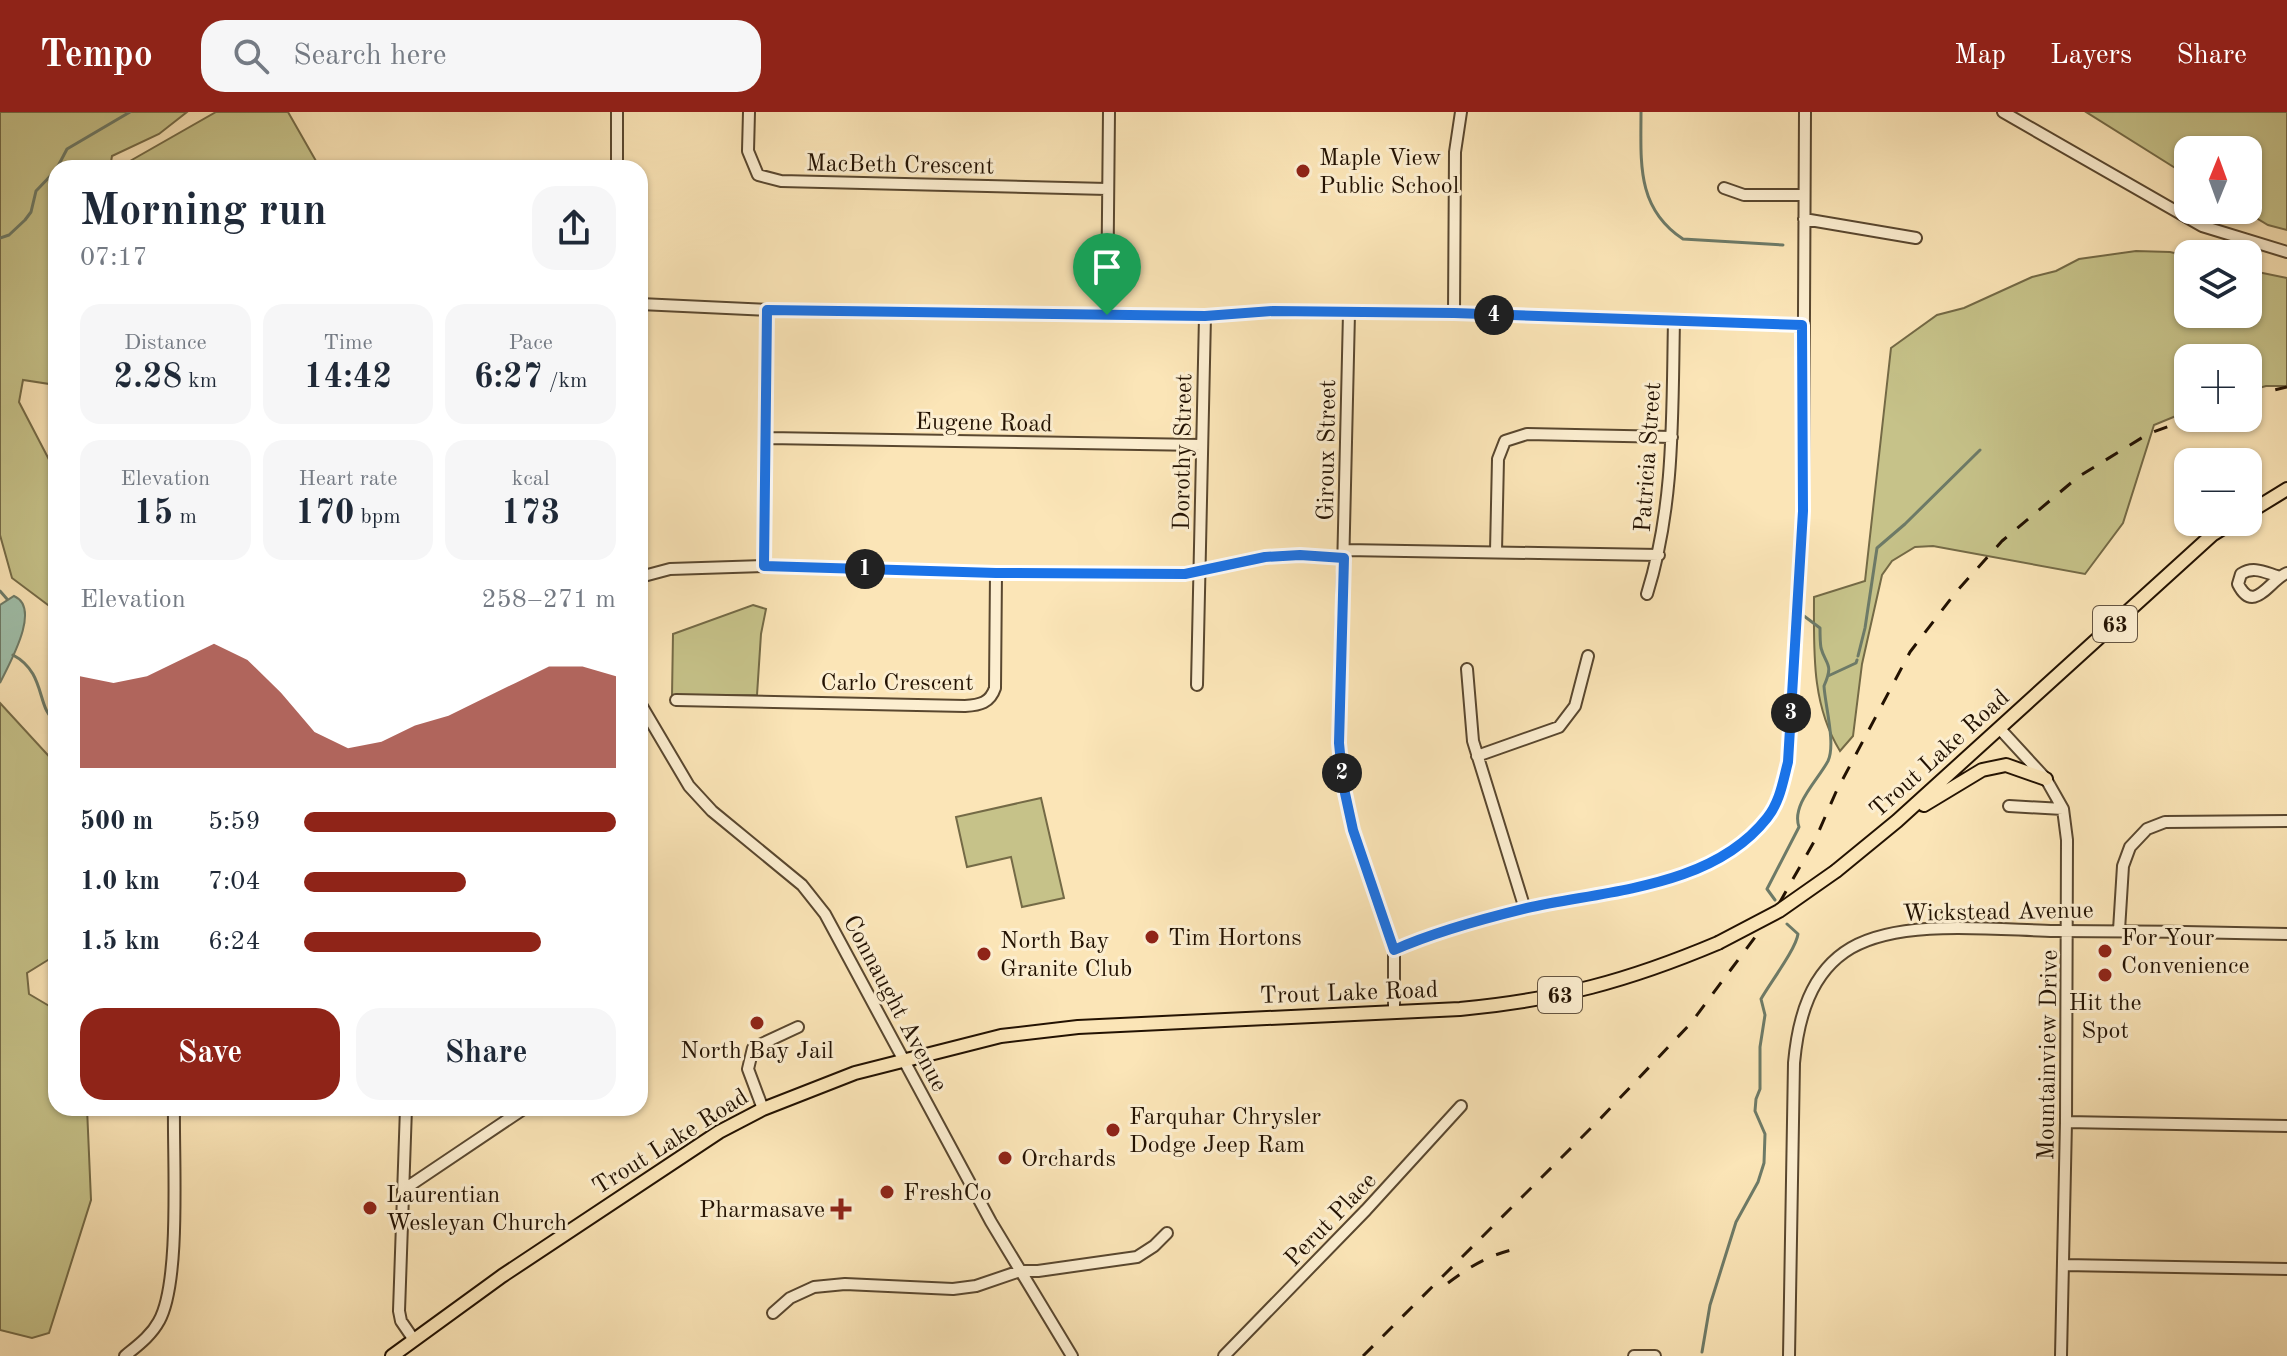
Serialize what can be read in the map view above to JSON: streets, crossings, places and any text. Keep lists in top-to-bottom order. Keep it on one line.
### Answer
{"streets":{"main road":["63","Trout Lake Road"],"street":["MacBeth Crescent","Eugene Road","Giroux Street","Dorothy Street","Patricia Street","Carlo Crescent","Wickstead Avenue","Connaught Avenue","Mountainview Drive","Perut Place"]},"crossings":[["Eugene Road","Dorothy Street"],["Giroux Street","Trout Lake Road"],["Trout Lake Road","Connaught Avenue"],["Trout Lake Road","Mountainview Drive"],["Wickstead Avenue","Mountainview Drive"]],"places":{"other":["Maple View Public School","Tim Hortons","For Your Convenience","North Bay Granite Club","Hit the Spot","North Bay Jail","Farquhar Chrysler Dodge Jeep Ram","Orchards","FreshCo","Laurentian Wesleyan Church"],"health":["Pharmasave"]},"north":"top","page":{"header":"Tempo","search":"Search here","nav":["Map","Layers","Share"],"map_buttons":["+","−"],"heading":["Morning run","07:17"],"pins":["4","1","3","2"],"stats":[["Distance","2.28 km"],["Time","14:42"],["Pace","6:27 /km"],["Elevation","15 m"],["Heart rate","170 bpm"],["kcal","173"]],"chart":["Elevation","258–271 m"],"list":[{"name":"500 m","note":"5:59"},{"name":"1.0 km","note":"7:04"},{"name":"1.5 km","note":"6:24"}],"buttons":["Save","Share"]}}
